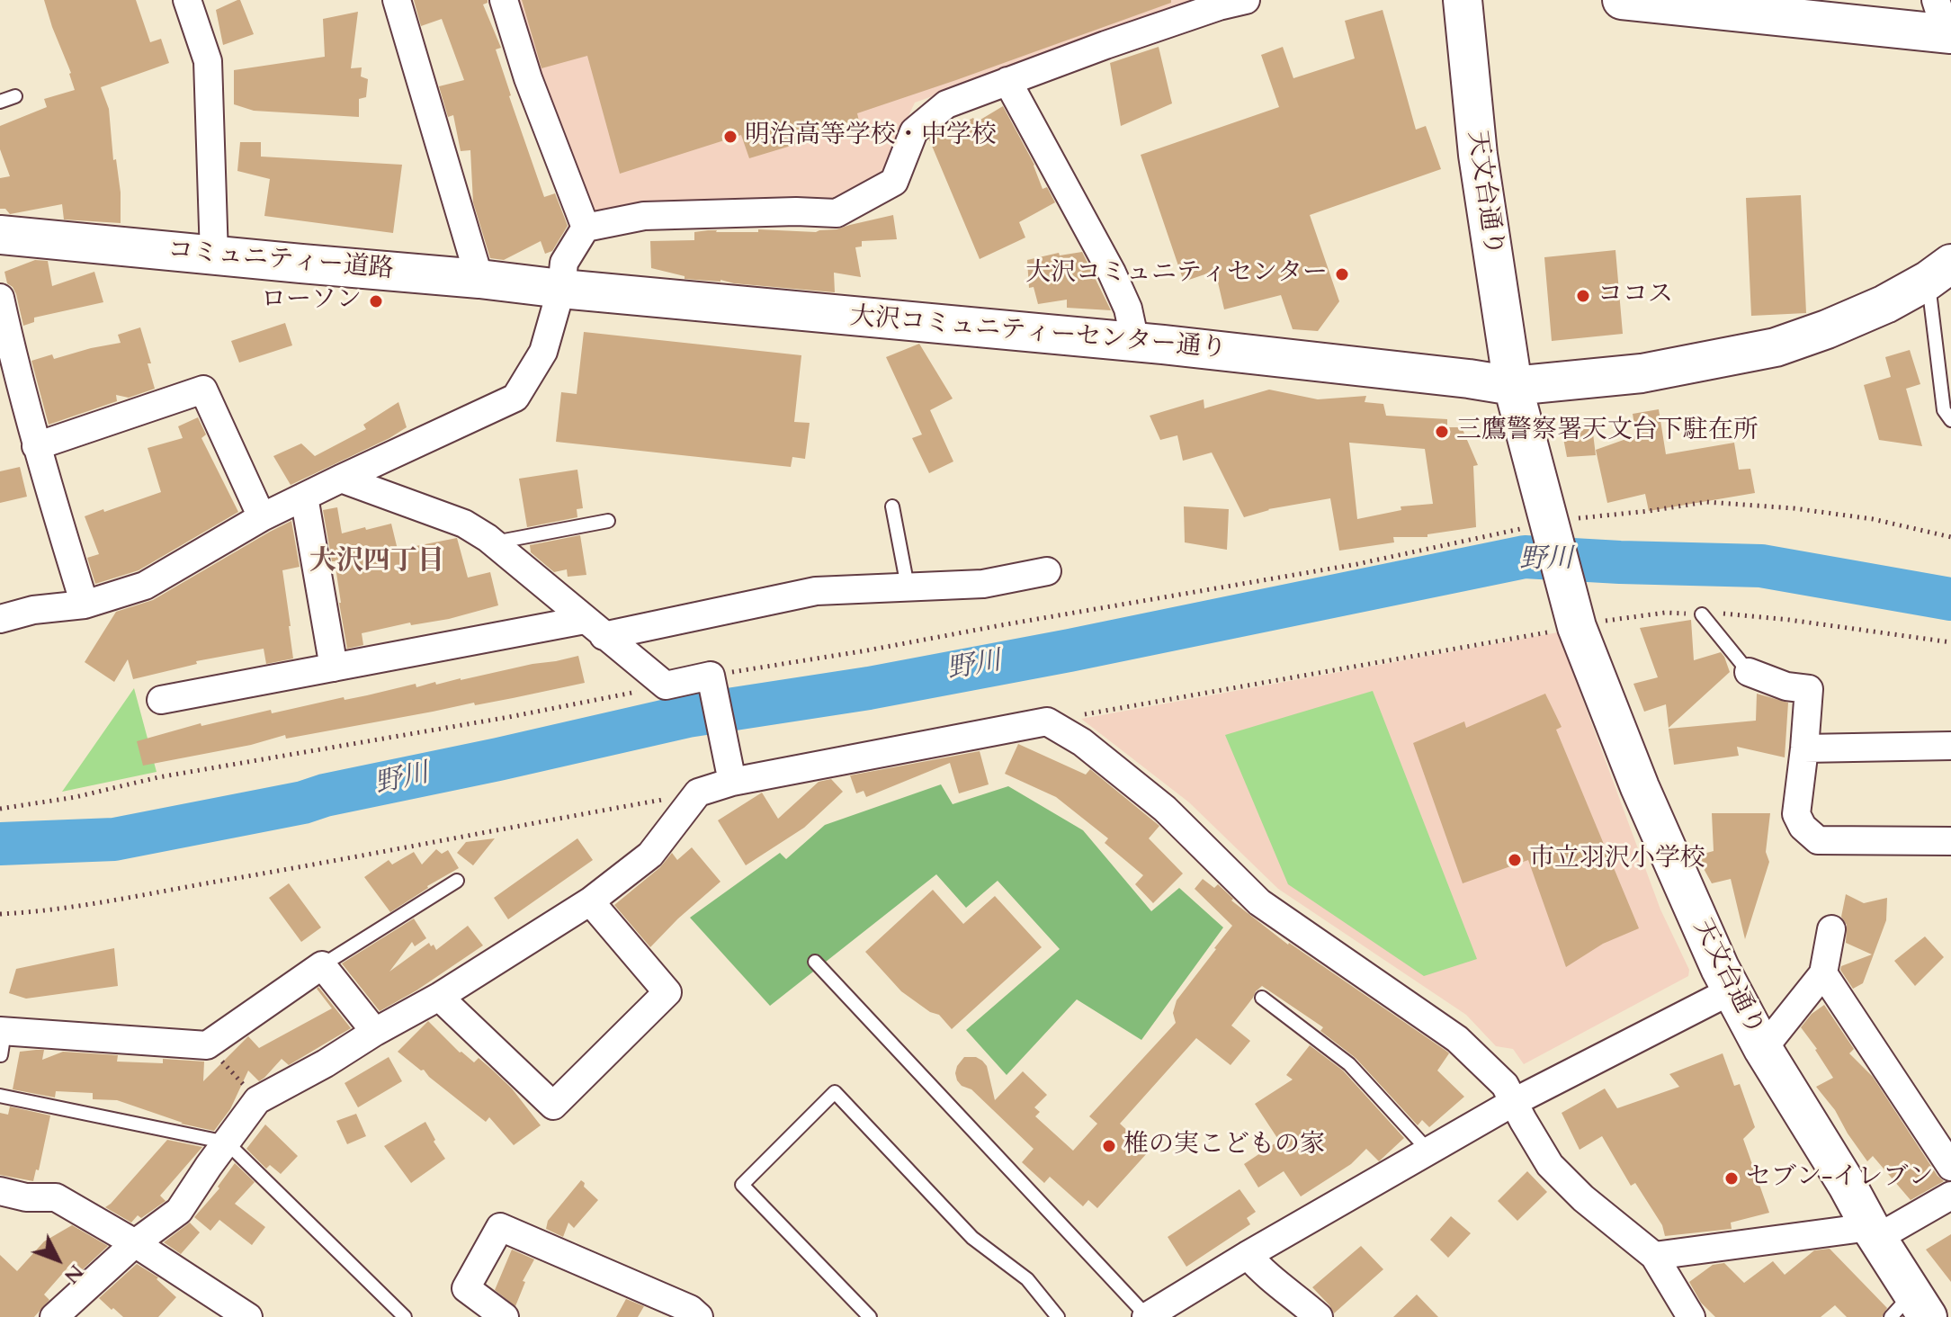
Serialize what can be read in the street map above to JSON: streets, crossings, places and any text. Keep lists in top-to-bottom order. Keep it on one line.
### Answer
{"streets":{"street":["天文台通り","コミュニティー道路","大沢コミュニティーセンター通り"]},"crossings":[["天文台通り","大沢コミュニティーセンター通り"],["コミュニティー道路","大沢コミュニティーセンター通り"]],"districts":["大沢四丁目"],"water":["野川"],"places":["明治高等学校・中学校","大沢コミュニティセンター","ココス","ローソン","三鷹警察署天文台下駐在所","市立羽沢小学校","椎の実こどもの家","セブン-イレブン"],"north":"bottom right"}
